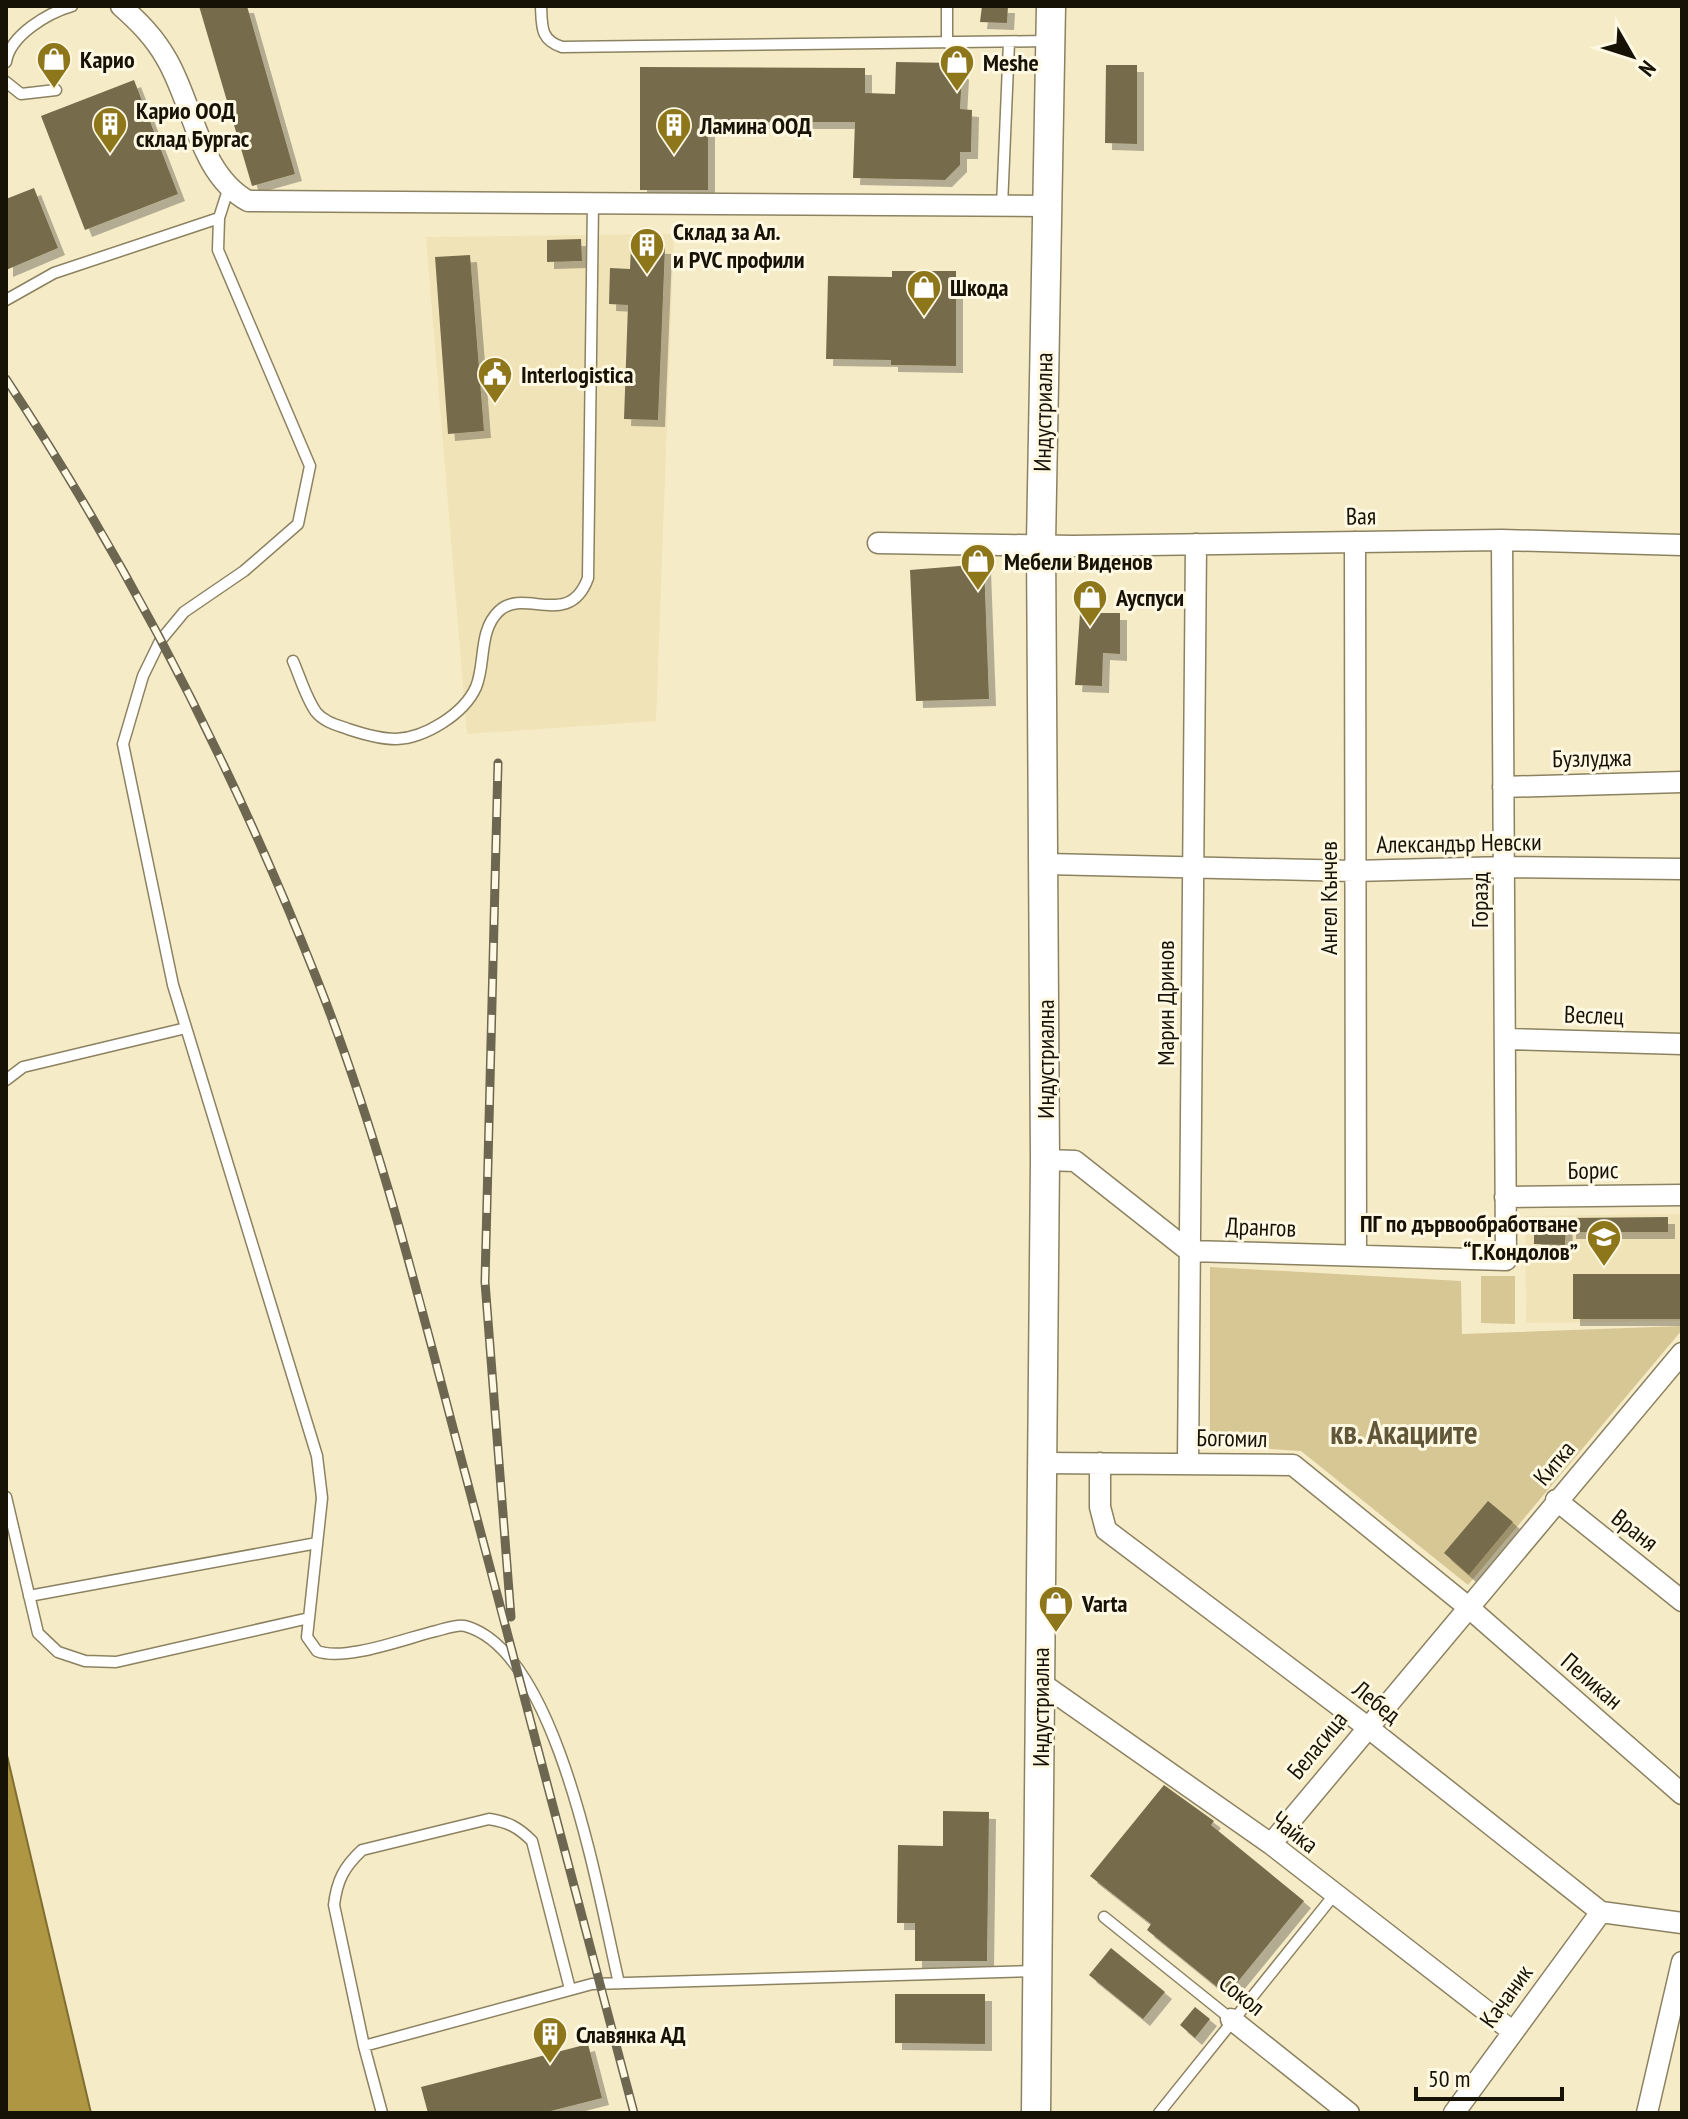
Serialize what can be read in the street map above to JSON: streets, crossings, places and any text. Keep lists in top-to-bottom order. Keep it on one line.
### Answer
{"streets":{"main road":["Индустриална"],"street":["Вая","Бузлуджа","Александър Невски","Ангел Кънчев","Горазд","Марин Дринов","Веслец","Борис","Дрангов","Богомил","Китка","Враня","Пеликан","Лебед","Беласица","Чайка","Сокол","Качаник"]},"crossings":[["Индустриална","Вая"],["Индустриална","Александър Невски"],["Индустриална","Богомил"],["Индустриална","Чайка"],["Вая","Ангел Кънчев"],["Вая","Горазд"],["Вая","Марин Дринов"],["Бузлуджа","Горазд"],["Александър Невски","Ангел Кънчев"],["Александър Невски","Горазд"],["Александър Невски","Марин Дринов"],["Ангел Кънчев","Дрангов"],["Горазд","Веслец"],["Горазд","Борис"],["Горазд","Дрангов"],["Марин Дринов","Дрангов"],["Марин Дринов","Богомил"],["Богомил","Китка"],["Богомил","Пеликан"],["Богомил","Лебед"],["Богомил","Беласица"],["Китка","Враня"],["Китка","Пеликан"],["Китка","Беласица"],["Пеликан","Беласица"],["Лебед","Беласица"],["Лебед","Качаник"],["Беласица","Чайка"],["Чайка","Качаник"]],"districts":["кв. Акациите"],"places":{"shop":["Карио","Meshe","Шкода","Мебели Виденов","Ауспуси","Varta"],"building":["Карио ООД склад Бургас","Ламина ООД","Склад за Ал. и PVC профили","Славянка АД"],"public building":["Interlogistica"],"school or university":["ПГ по дървообработване “Г.Кондолов”"]},"scale_bar":"50 m","north":"bottom right"}
